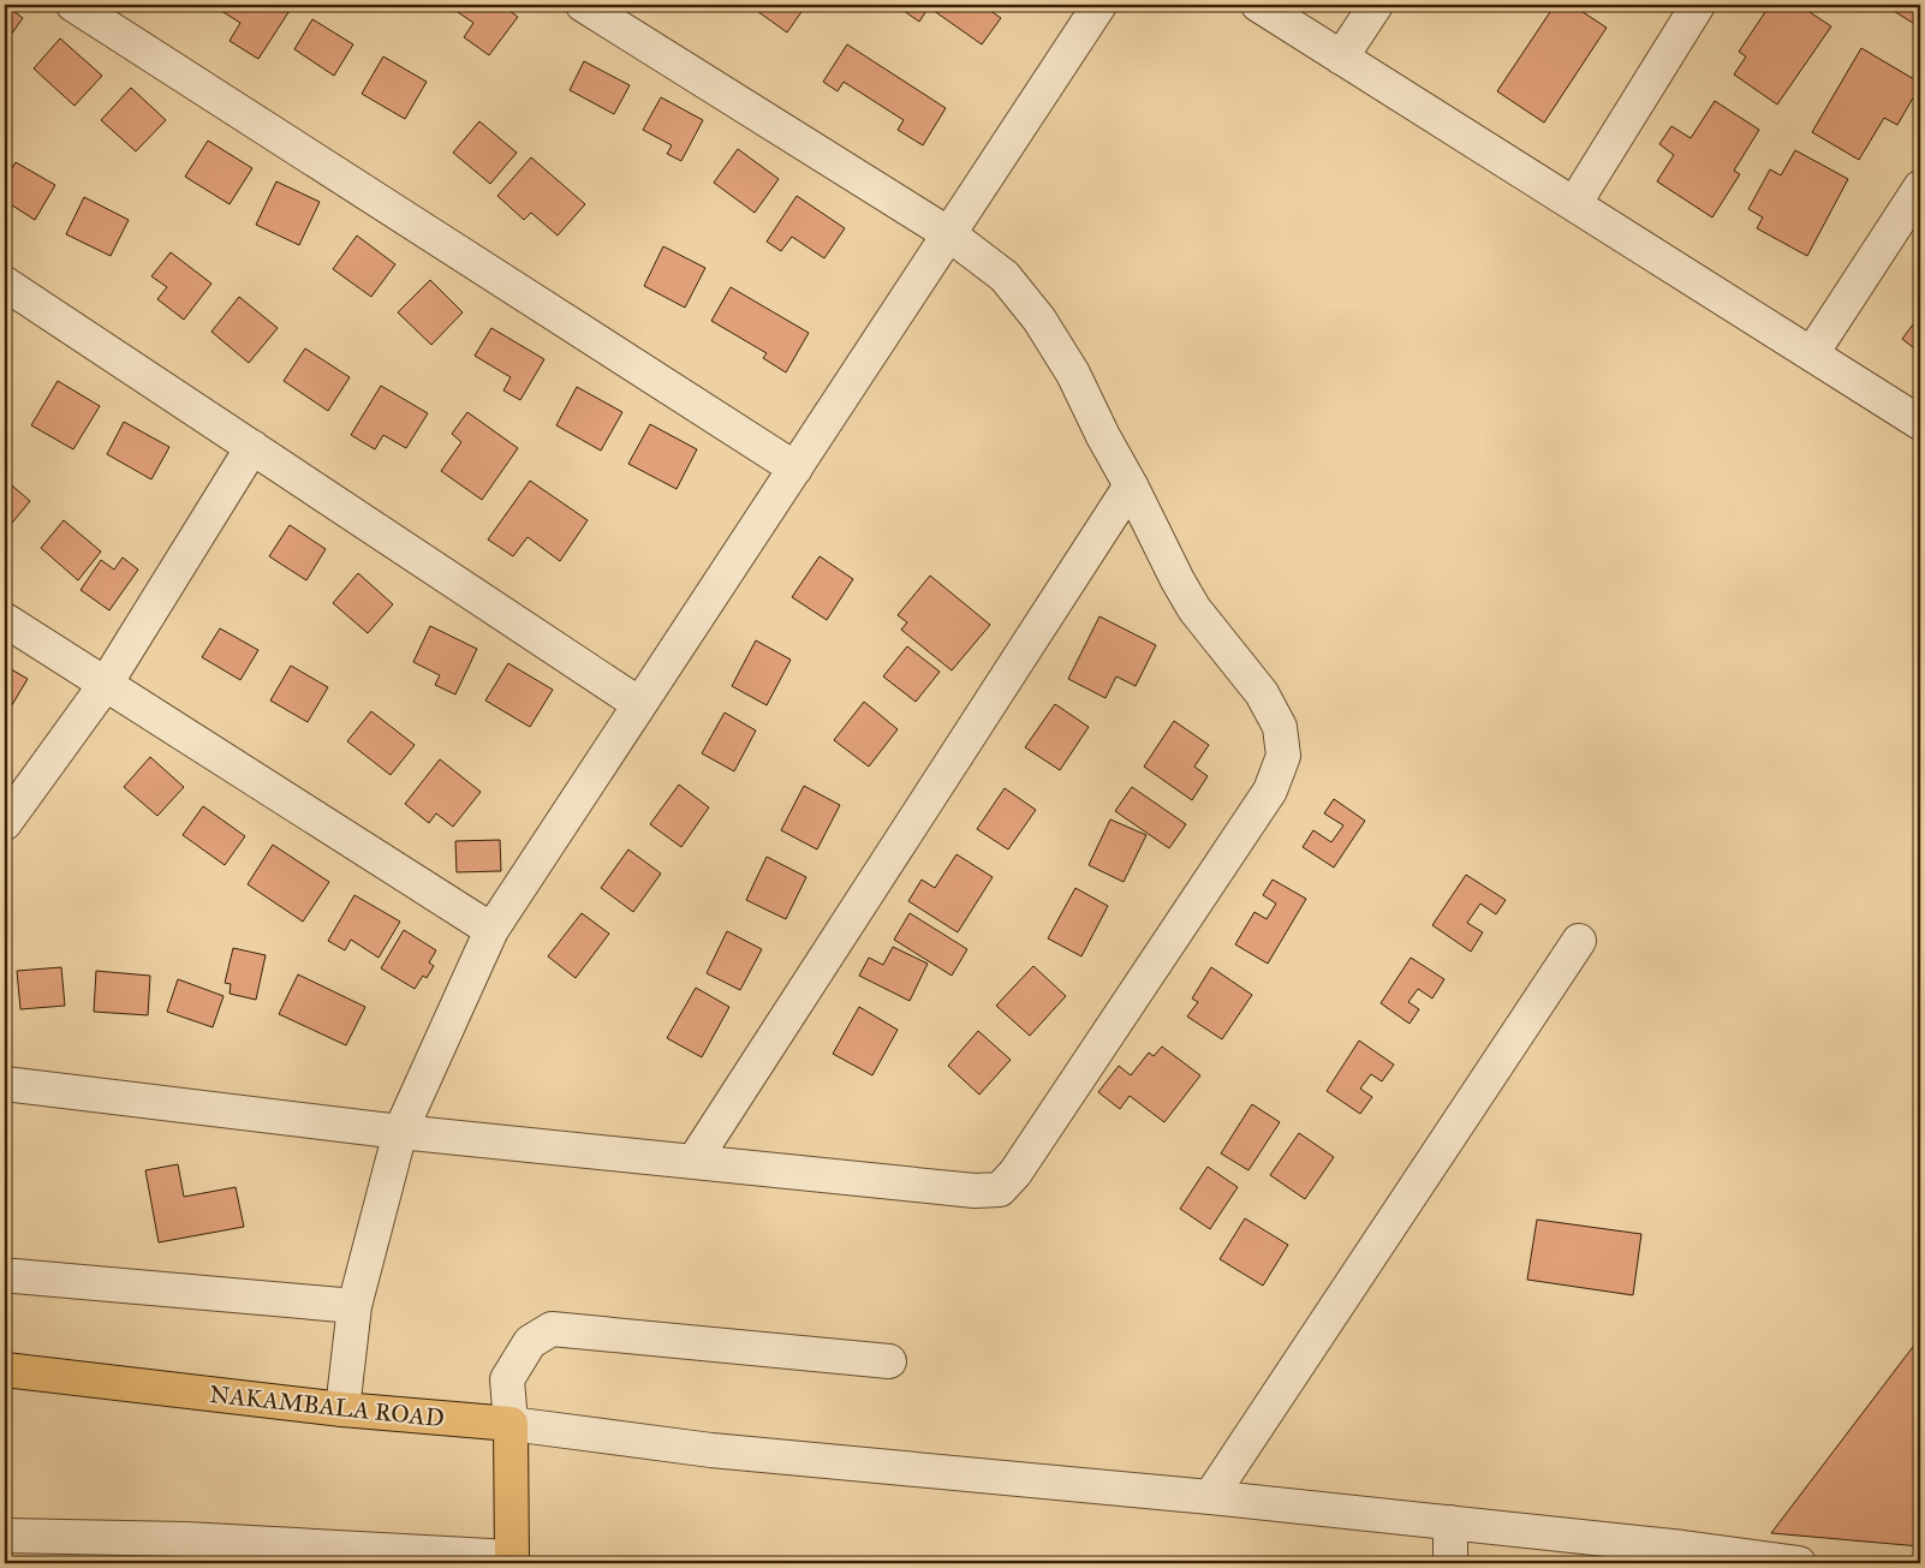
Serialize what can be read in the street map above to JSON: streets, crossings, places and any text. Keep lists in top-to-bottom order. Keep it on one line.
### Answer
{"streets":{"main road":["NAKAMBALA ROAD"]}}
